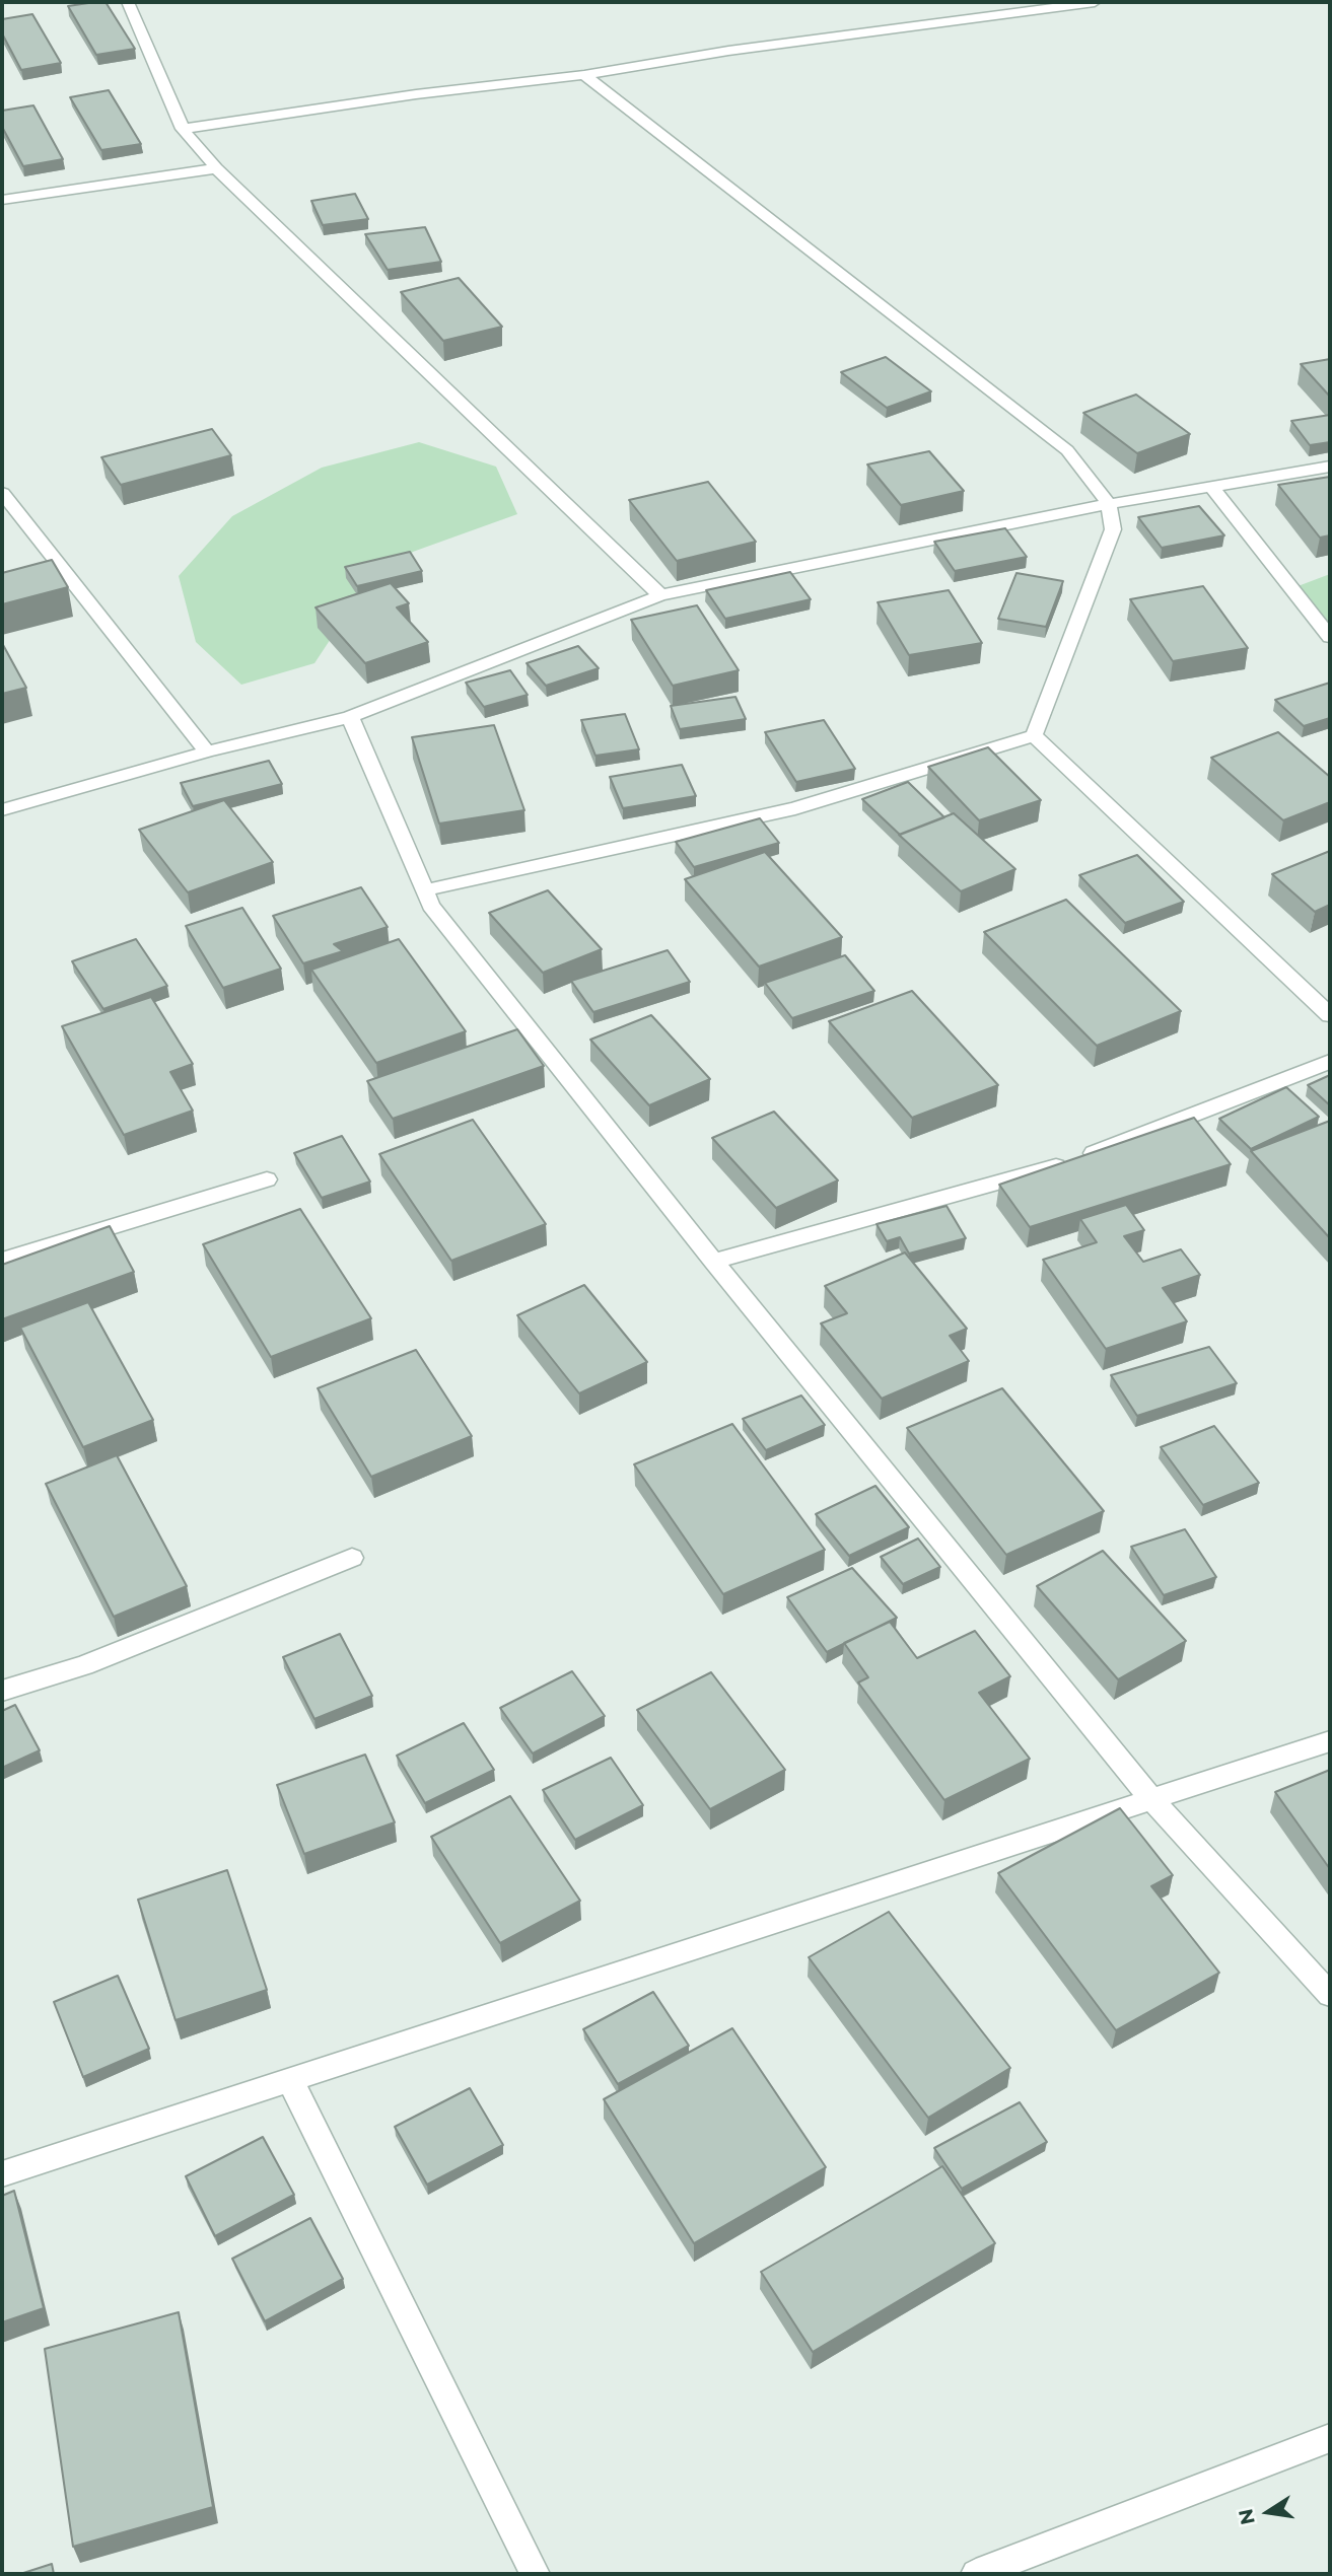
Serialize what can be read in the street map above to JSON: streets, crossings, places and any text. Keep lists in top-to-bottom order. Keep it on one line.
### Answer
{"north":"left"}
